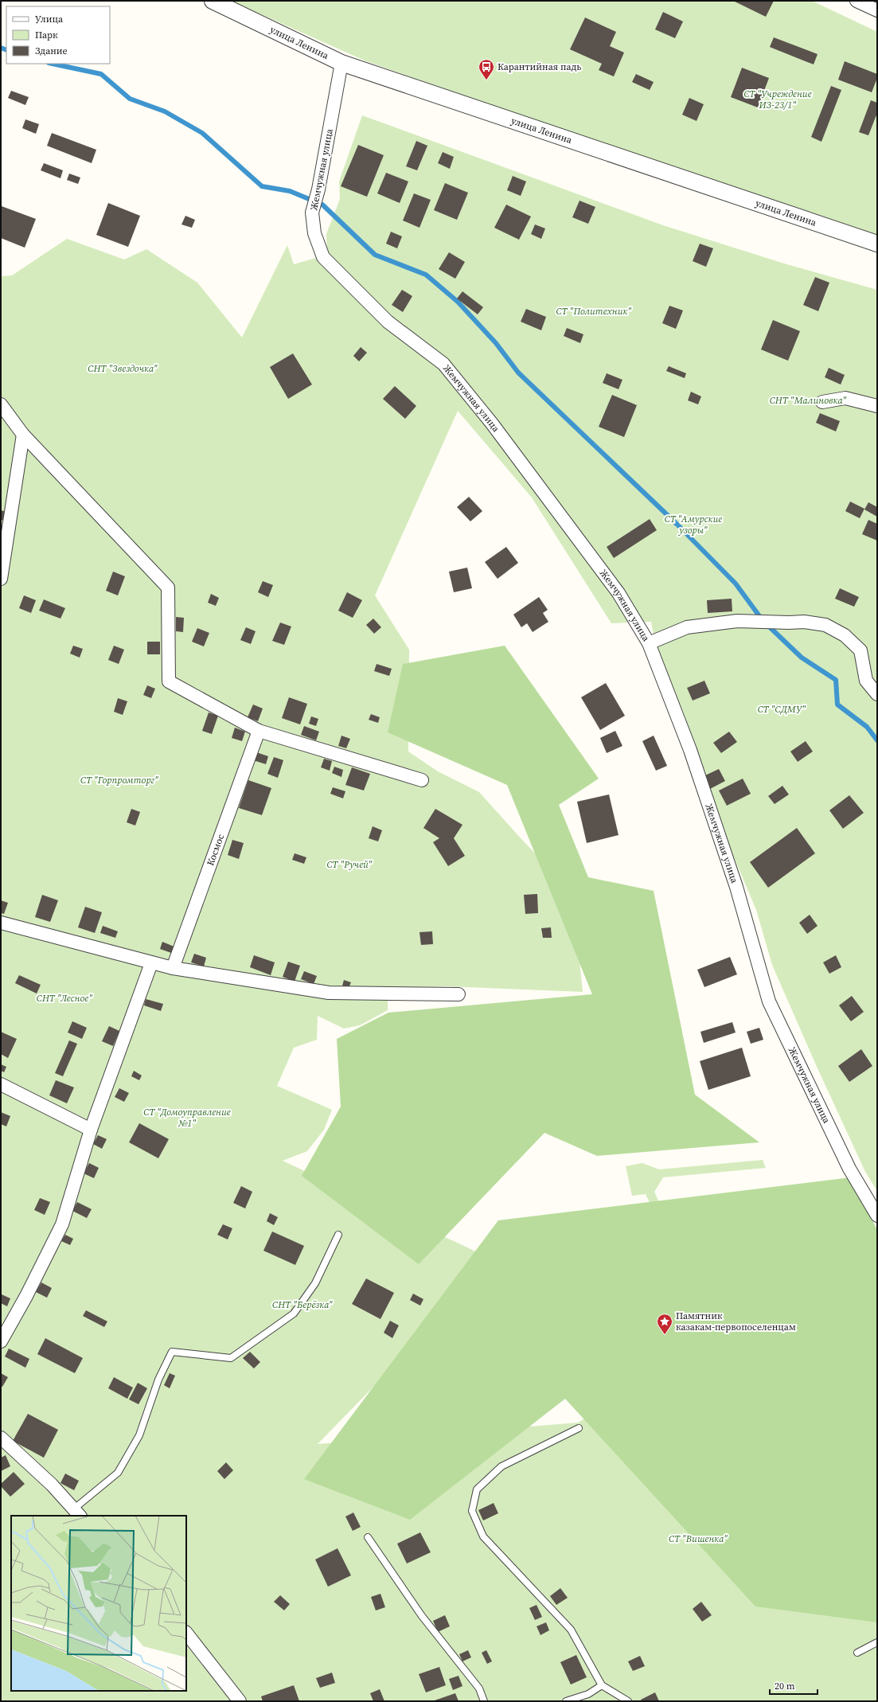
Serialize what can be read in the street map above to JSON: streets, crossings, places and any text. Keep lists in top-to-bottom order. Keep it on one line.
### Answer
{"streets":{"street":["улица Ленина","Жемчужная улица","Космос"]},"crossings":[["улица Ленина","Жемчужная улица"]],"parks":["СТ \"Учреждение ИЗ-23/1\"","СТ \"Политехник\"","СНТ \"Звездочка\"","СНТ \"Малиновка\"","СТ \"Амурские узоры\"","СТ \"СДМУ\"","СТ \"Горпромторг\"","СТ \"Ручей\"","СНТ \"Лесное\"","СТ \"Домоуправление №1\"","СНТ \"Берёзка\"","СТ \"Вишенка\""],"places":{"bus stop":["Карантийная падь"],"place":["Памятник казакам-первопоселенцам"]},"legend":["Улица","Парк","Здание"],"scale_bar":"20 m"}
